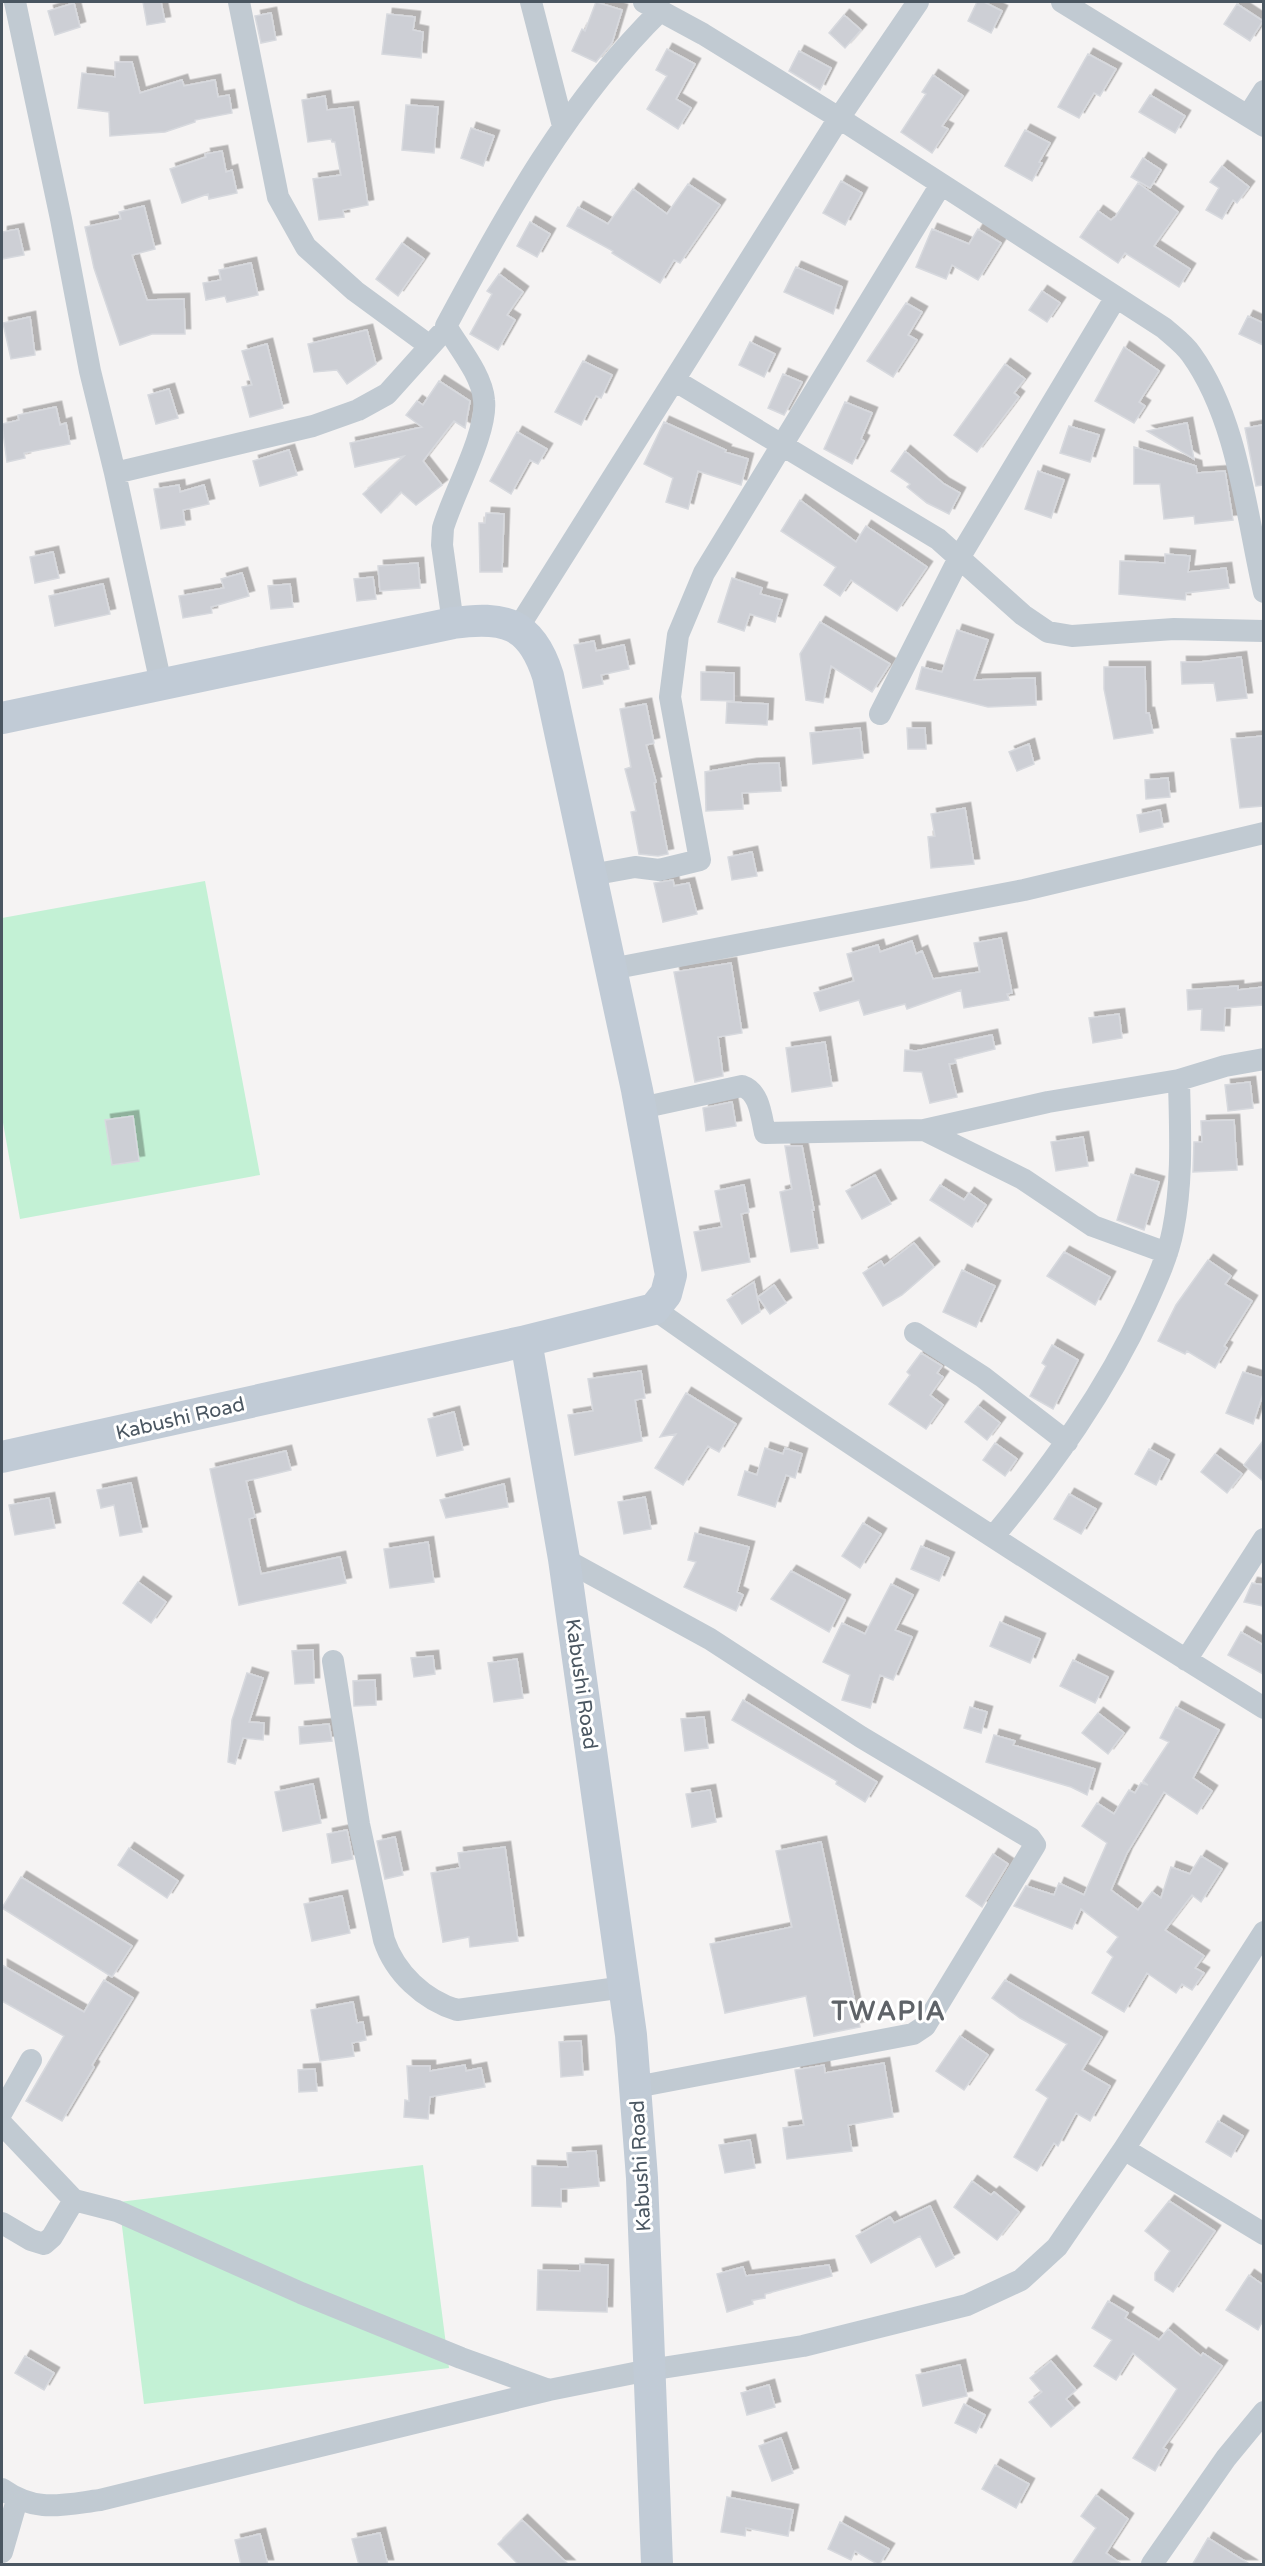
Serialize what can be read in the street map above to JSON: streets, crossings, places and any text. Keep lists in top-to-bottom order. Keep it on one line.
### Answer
{"streets":{"main road":["Kabushi Road"]},"districts":["TWAPIA"]}
